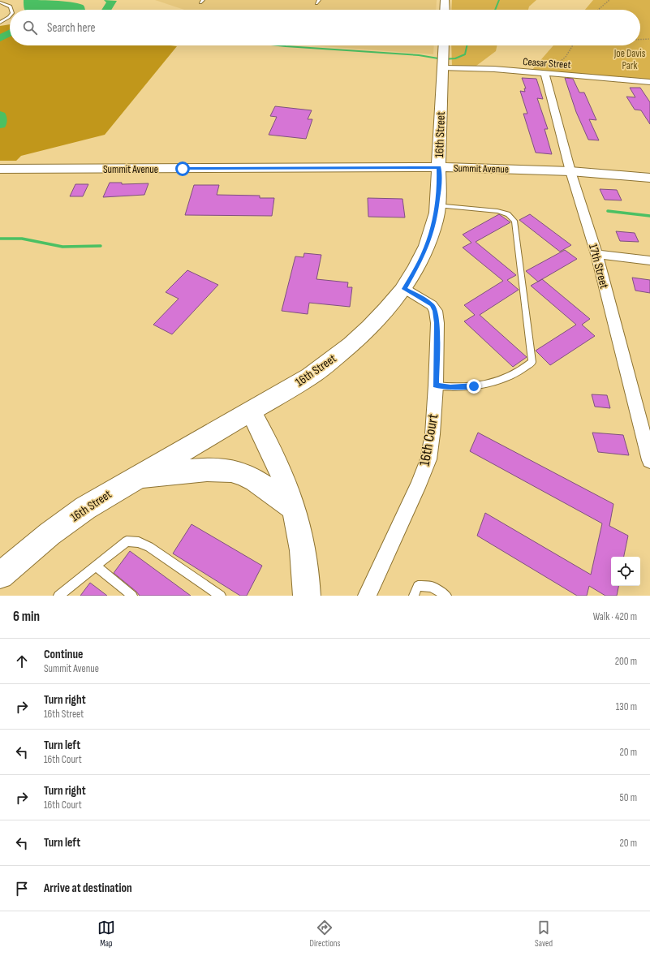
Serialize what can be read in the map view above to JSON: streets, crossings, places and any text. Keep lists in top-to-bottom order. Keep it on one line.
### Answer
{"streets":{"main road":["16th Street","Summit Avenue"],"street":["Ceasar Street","17th Street","16th Court"]},"crossings":[["Ceasar Street","16th Street"],["Ceasar Street","17th Street"],["16th Street","Summit Avenue"],["16th Street","16th Court"],["Summit Avenue","17th Street"]],"parks":["Joe Davis Park"],"page":{"search":"Search here","heading":["6 min","Walk · 420 m"],"list":[["Continue","Summit Avenue","200 m"],["Turn right","16th Street","130 m"],["Turn left","16th Court","20 m"],["Turn right","16th Court","50 m"],["Turn left","20 m"],"Arrive at destination"],"nav":["Map","Directions","Saved"]}}
